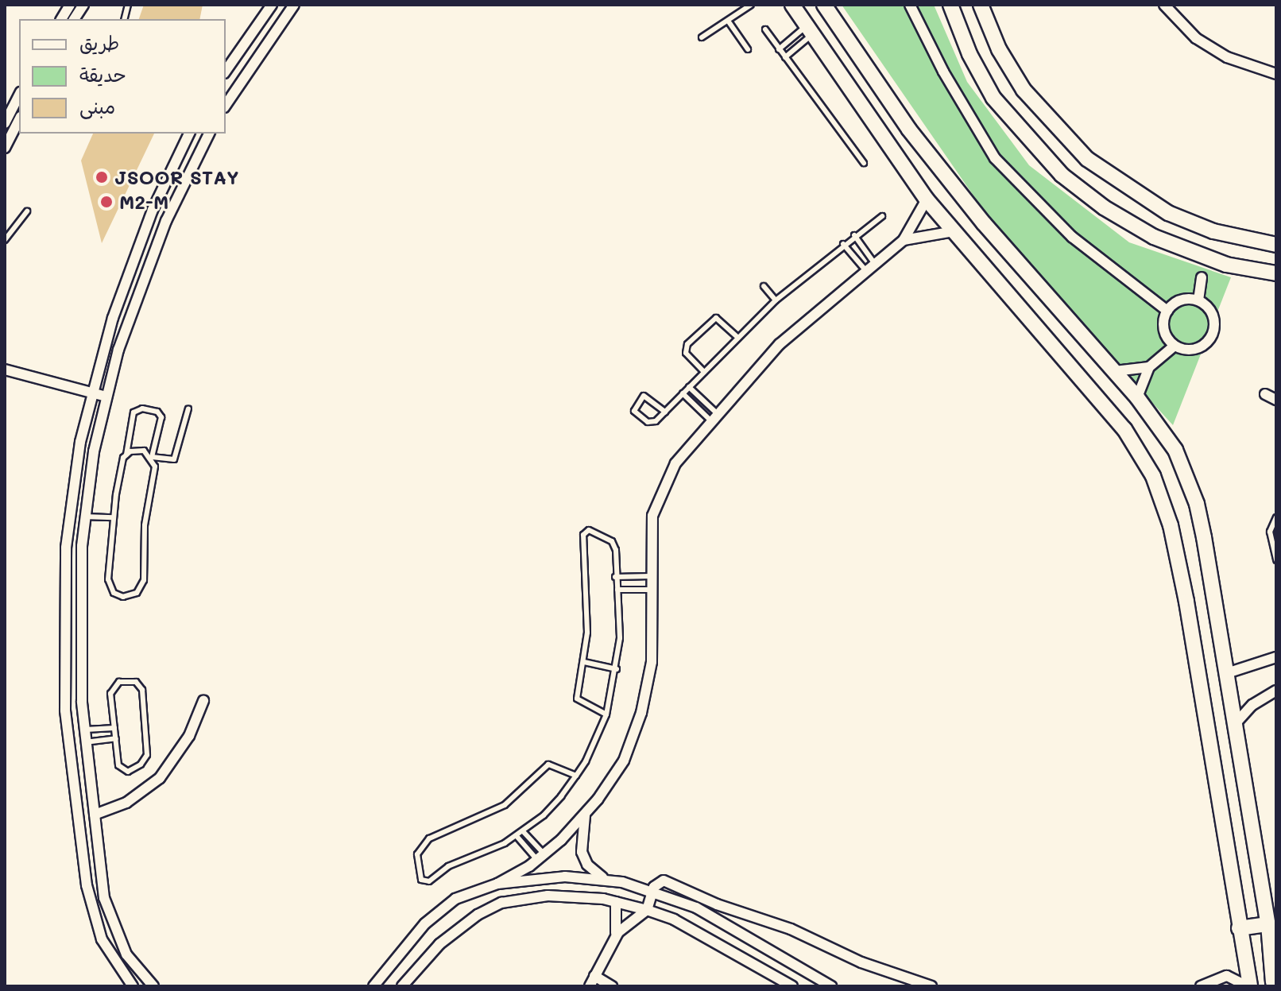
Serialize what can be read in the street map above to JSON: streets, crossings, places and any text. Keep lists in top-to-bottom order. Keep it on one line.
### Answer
{"places":["JSOOR STAY","M2-M"],"legend":["طريق","حديقة","مبنى"]}
